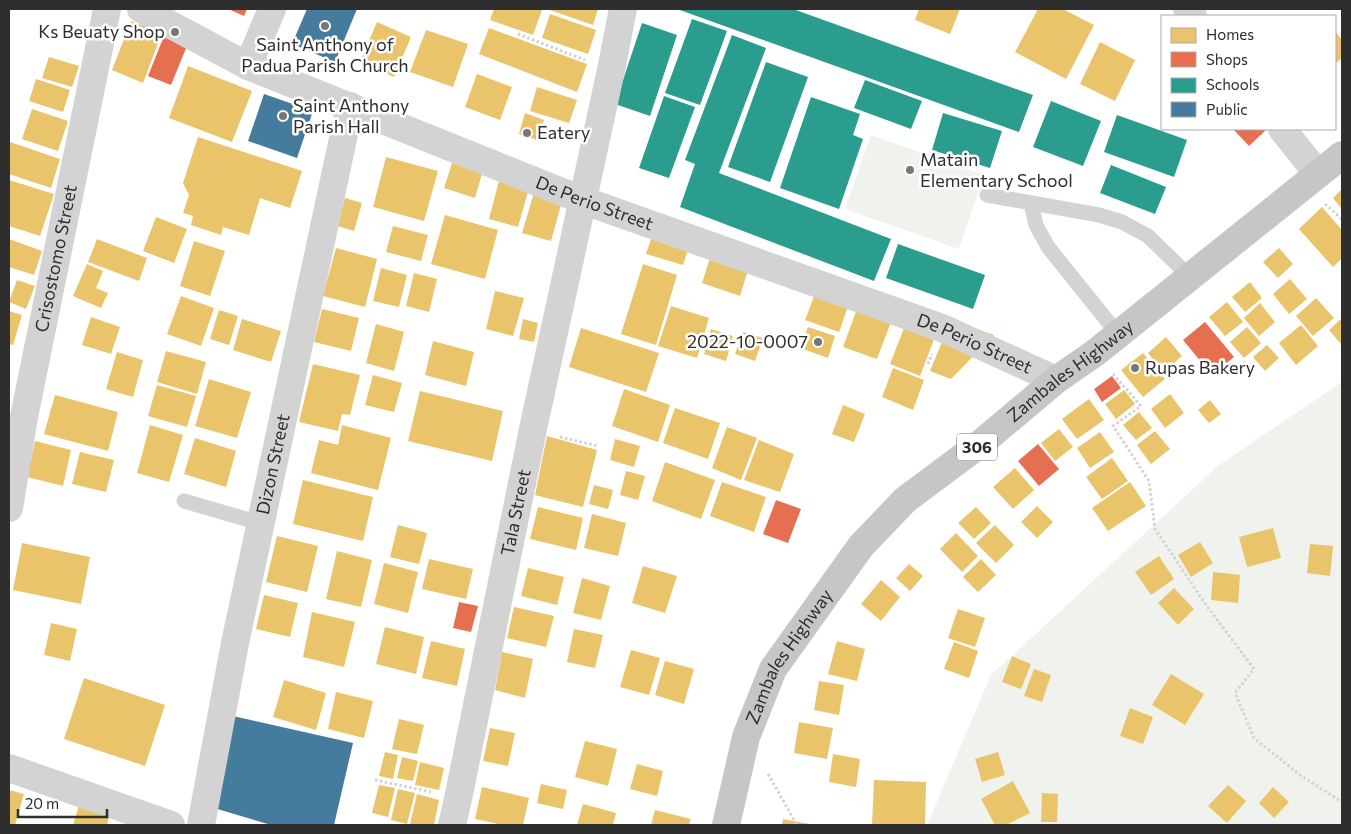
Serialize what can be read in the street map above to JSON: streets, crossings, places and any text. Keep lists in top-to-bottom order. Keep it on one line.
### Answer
{"streets":{"main road":["Zambales Highway","306"],"street":["De Perio Street","Crisostomo Street","Dizon Street","Tala Street"]},"crossings":[["De Perio Street","Zambales Highway"],["De Perio Street","Dizon Street"],["De Perio Street","Tala Street"]],"places":["Saint Anthony of Padua Parish Church","Ks Beuaty Shop","Saint Anthony Parish Hall","Eatery","Matain Elementary School","2022-10-0007","Rupas Bakery"],"legend":["Homes","Shops","Schools","Public"],"scale_bar":"20 m"}
